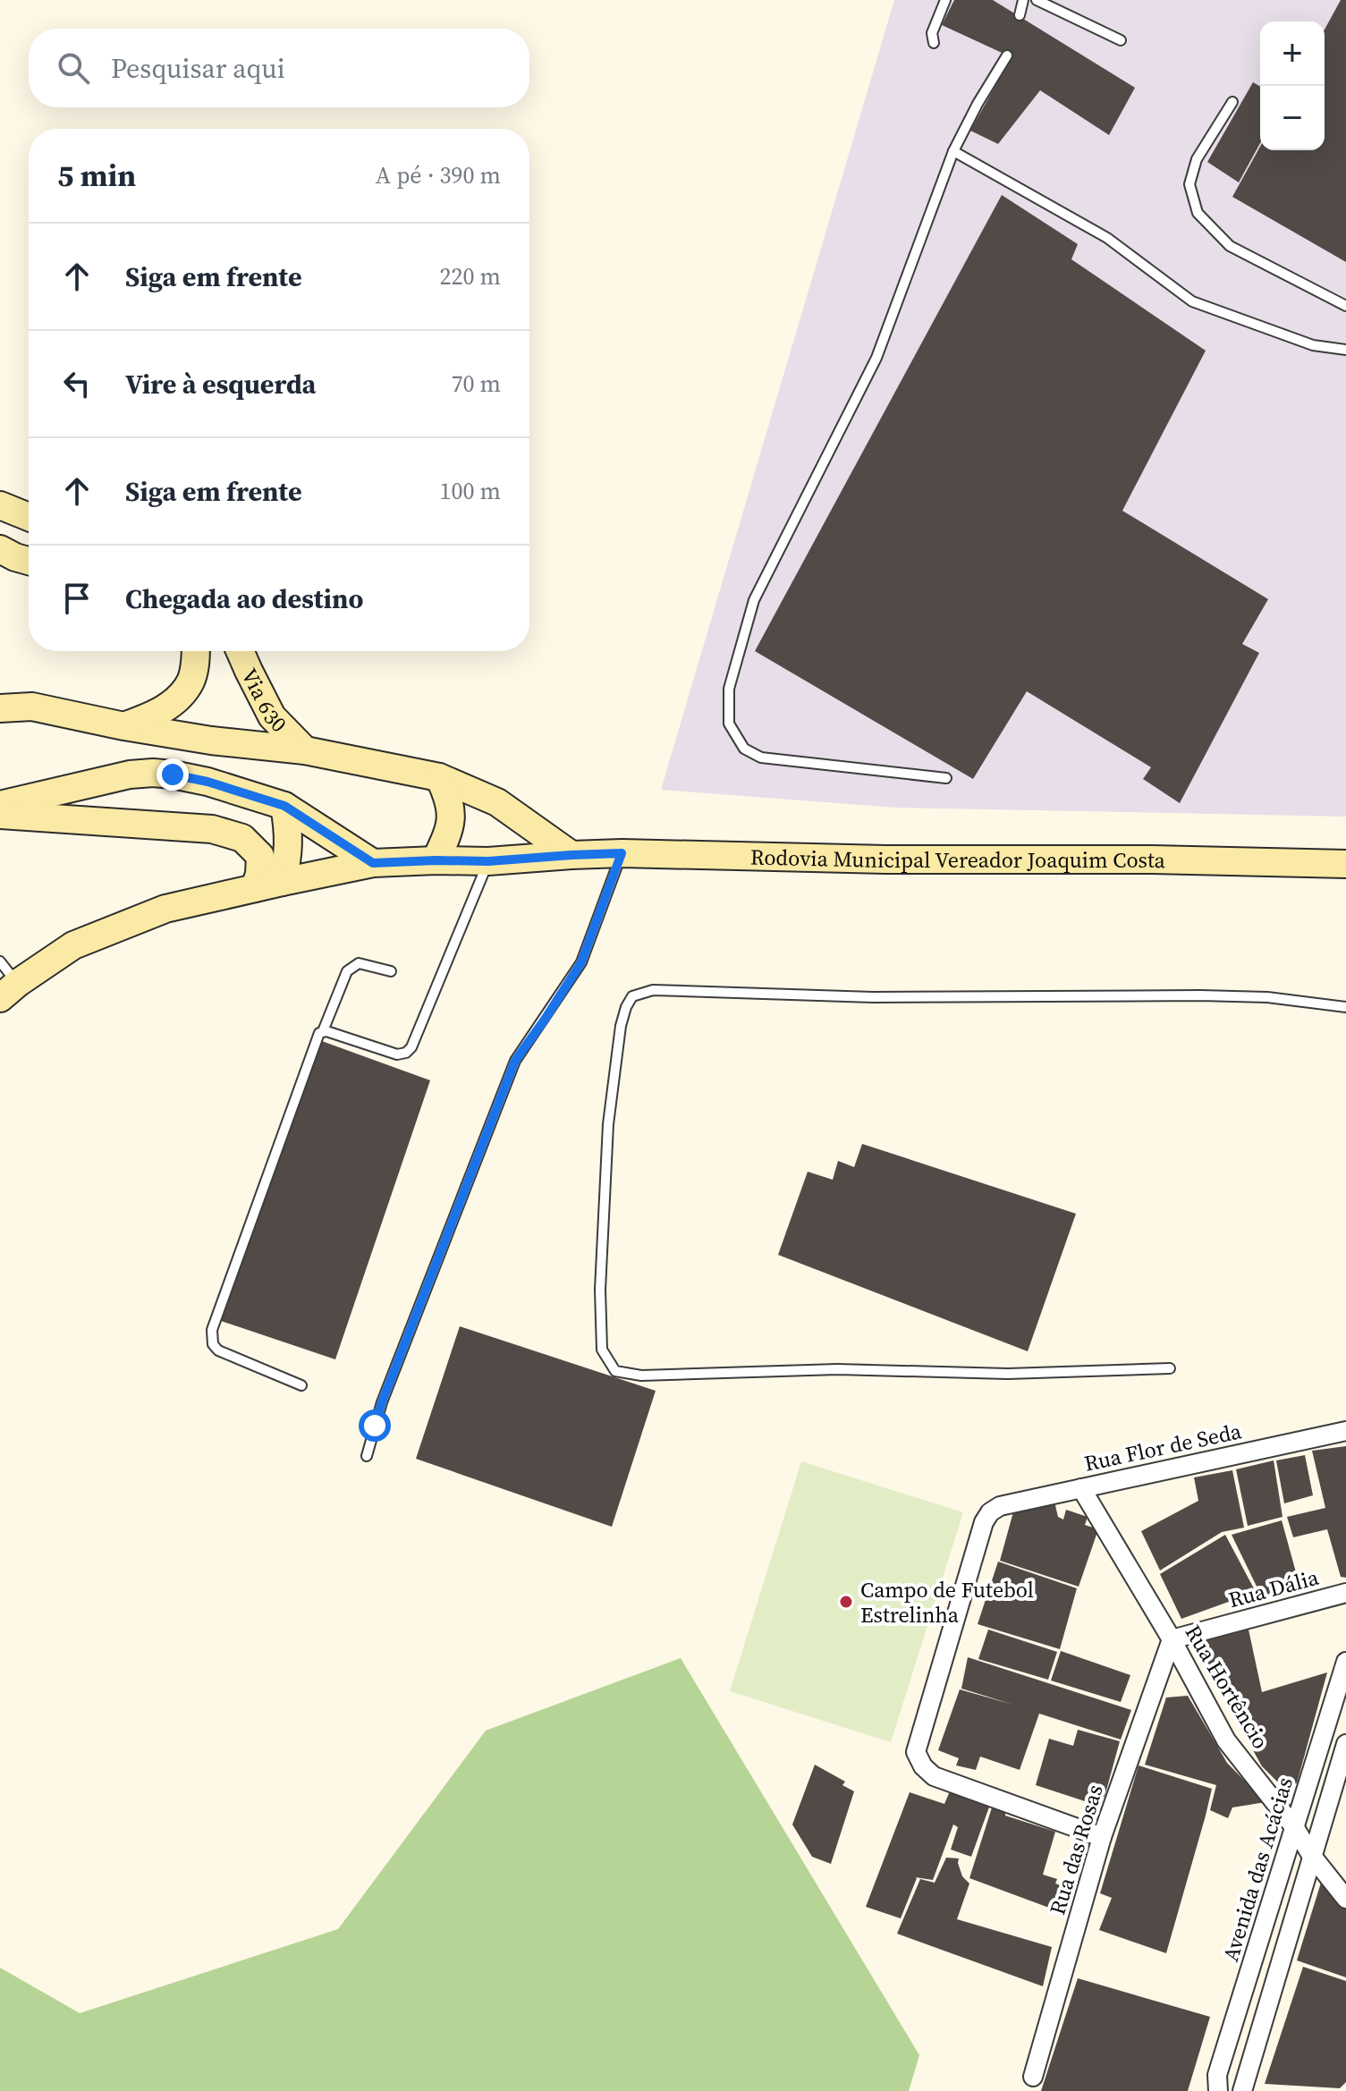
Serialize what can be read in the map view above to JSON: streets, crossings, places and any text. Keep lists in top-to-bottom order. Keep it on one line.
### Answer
{"streets":{"main road":["Via 630","Rodovia Municipal Vereador Joaquim Costa"],"street":["Rua Flor de Seda","Rua Dália","Rua Hortêncio","Rua das Rosas","Avenida das Acácias"]},"crossings":[["Rua Flor de Seda","Rua Hortêncio"],["Rua Flor de Seda","Rua das Rosas"],["Rua Dália","Rua Hortêncio"],["Rua Dália","Rua das Rosas"],["Rua Hortêncio","Rua das Rosas"],["Rua Hortêncio","Avenida das Acácias"]],"places":["Campo de Futebol Estrelinha"],"page":{"map_buttons":["+","−"],"search":"Pesquisar aqui","heading":["5 min","A pé · 390 m"],"list":[["Siga em frente","220 m"],["Vire à esquerda","70 m"],["Siga em frente","100 m"],"Chegada ao destino"]}}
